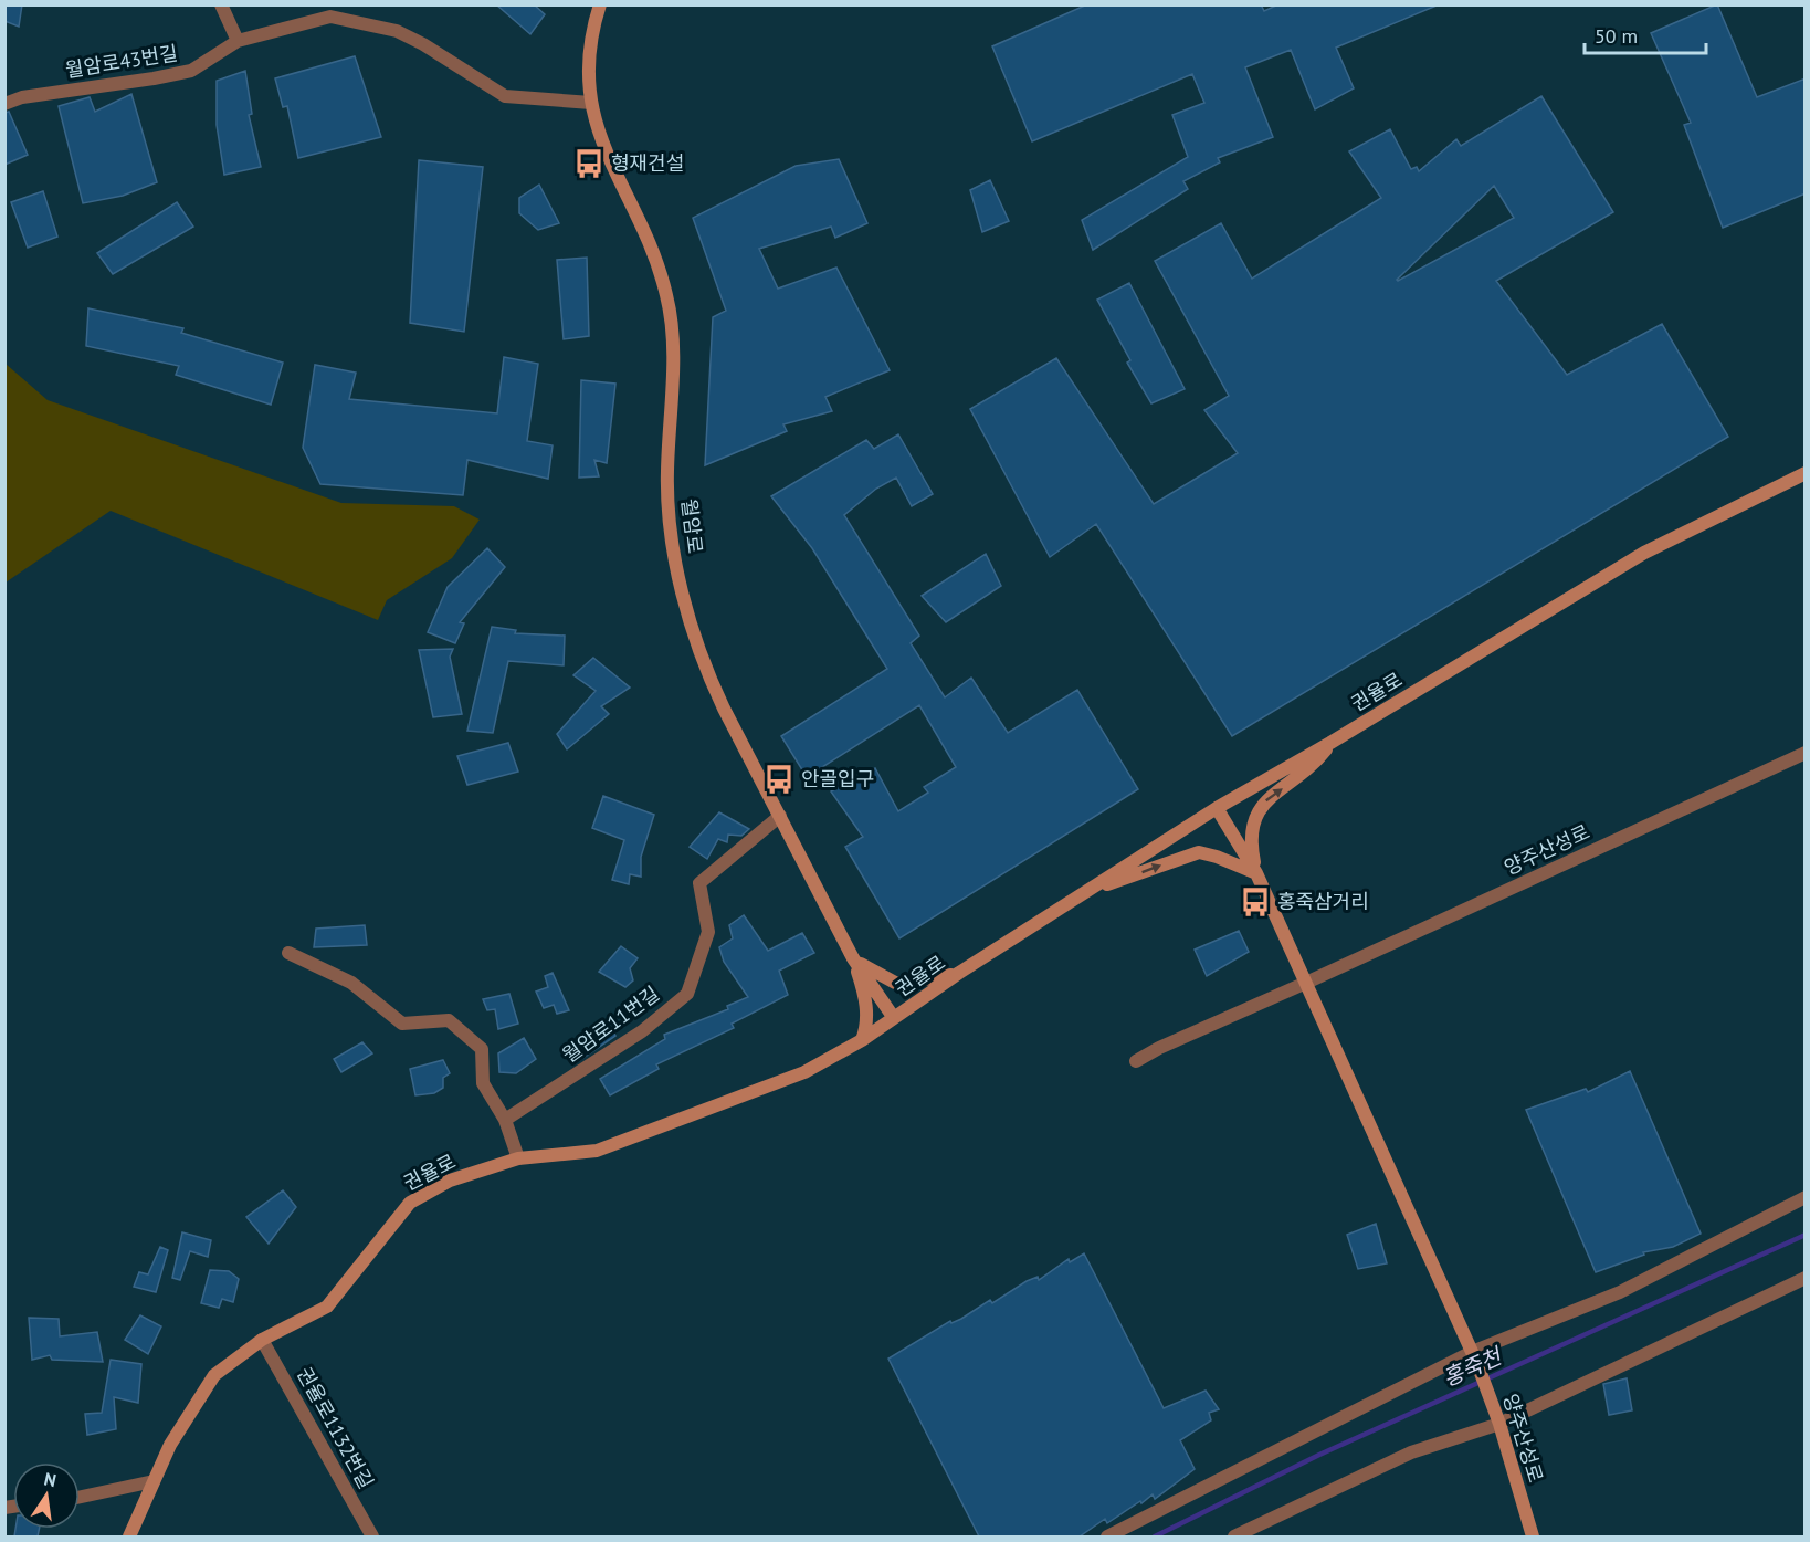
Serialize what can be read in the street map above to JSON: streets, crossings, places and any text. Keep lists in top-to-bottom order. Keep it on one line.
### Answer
{"streets":{"main road":["월암로","권율로","양주산성로"],"street":["월암로43번길","월암로11번길","권율로1132번길"]},"crossings":[["월암로43번길","월암로"],["월암로","권율로"],["월암로","월암로11번길"],["권율로","양주산성로"],["권율로","권율로1132번길"]],"water":["홍죽천"],"places":{"bus stop":["형재건설","안골입구","홍죽삼거리"]},"scale_bar":"50 m","north":"top"}
